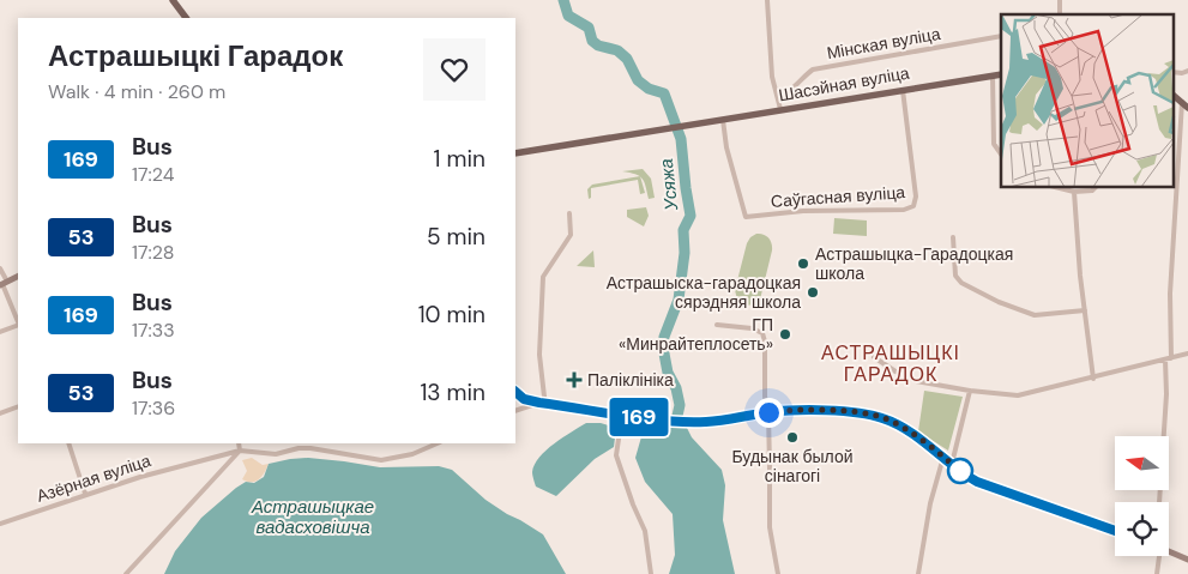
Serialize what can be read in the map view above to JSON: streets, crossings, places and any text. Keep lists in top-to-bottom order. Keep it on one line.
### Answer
{"streets":{"main road":["Шасэйная вуліца"],"street":["Мінская вуліца","Саўгасная вуліца","Азёрная вуліца"]},"crossings":[["Шасэйная вуліца","Саўгасная вуліца"]],"districts":["АСТРАШЫЦКІ ГАРАДОК"],"water":["Усяжа","Астрашыцкае вадасховішча"],"places":{"other":["Астрашыцка-Гарадоцкая школа","Астрашыска-гарадоцкая сярэдняя школа","ГП «Минрайтеплосеть»","Будынак былой сінагогі"],"health":["Паліклініка"]},"lines":["bus line 169"],"north":"left","page":{"on_map":"169","heading":["Астрашыцкі Гарадок","Walk · 4 min · 260 m"],"list":[{"mark":"169","name":"Bus","note":"17:24","value":"1 min"},{"mark":"53","name":"Bus","note":"17:28","value":"5 min"},{"mark":"169","name":"Bus","note":"17:33","value":"10 min"},{"mark":"53","name":"Bus","note":"17:36","value":"13 min"}]}}
